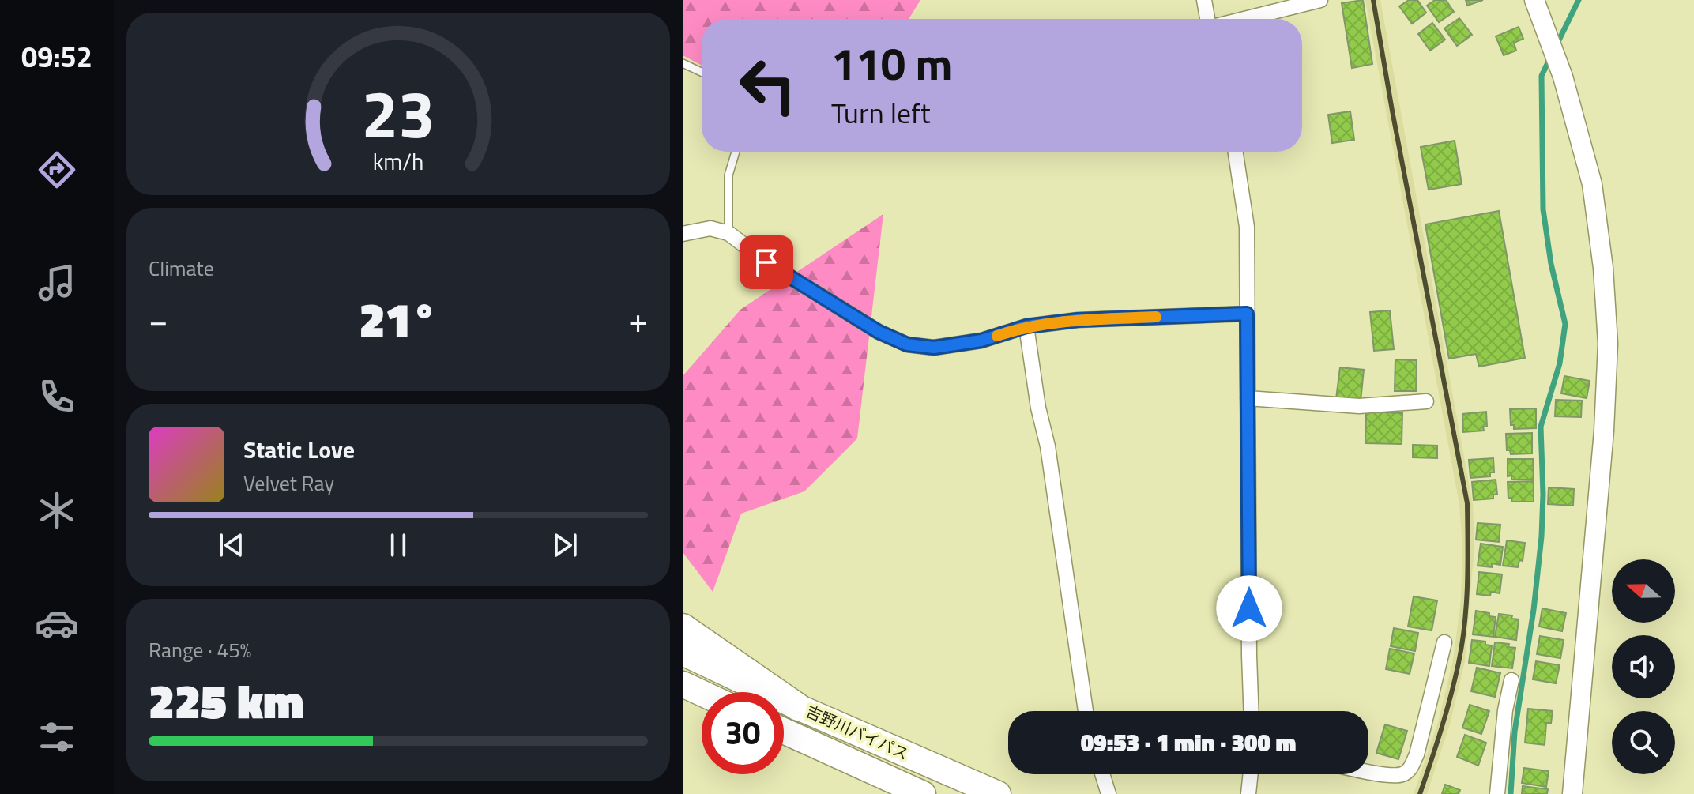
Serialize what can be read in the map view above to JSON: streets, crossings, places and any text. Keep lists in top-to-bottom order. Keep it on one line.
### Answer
{"streets":{"highway":["吉野川バイパス"]},"north":"left","page":{"tabs":"09:52","turn":["110 m","Turn left"],"tile":["Climate",["Range · 45%","225 km"]],"heat":["−","21°","+"],"song":["Static Love","Velvet Ray"],"limit":"30","trip":"09:53 · 1 min · 300 m","gauge":["23","km/h"]}}
